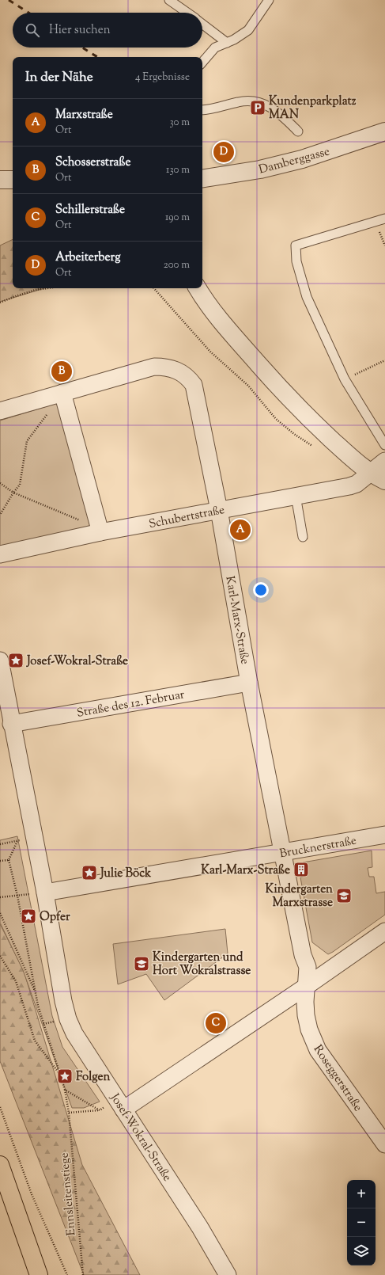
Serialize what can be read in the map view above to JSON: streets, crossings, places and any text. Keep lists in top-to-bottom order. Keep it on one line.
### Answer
{"streets":{"street":["Damberggasse","Schubertstraße","Karl-Marx-Straße","Straße des 12. Februar","Brucknerstraße","Roseggerstraße","Josef-Wokral-Straße"],"path":["Ennsleitenstiege"]},"crossings":[["Schubertstraße","Karl-Marx-Straße"],["Karl-Marx-Straße","Straße des 12. Februar"],["Karl-Marx-Straße","Brucknerstraße"],["Karl-Marx-Straße","Roseggerstraße"],["Straße des 12. Februar","Josef-Wokral-Straße"],["Brucknerstraße","Josef-Wokral-Straße"]],"places":{"parking":["Kundenparkplatz MAN"],"place":["Josef-Wokral-Straße","Julie Böck","Opfer","Folgen"],"building":["Karl-Marx-Straße"],"school or university":["Kindergarten Marxstrasse","Kindergarten und Hort Wokralstrasse"]},"page":{"search":"Hier suchen","heading":["In der Nähe","4 Ergebnisse"],"list":[{"mark":"A","name":"Marxstraße","note":"Ort","value":"30 m"},{"mark":"B","name":"Schosserstraße","note":"Ort","value":"130 m"},{"mark":"C","name":"Schillerstraße","note":"Ort","value":"190 m"},{"mark":"D","name":"Arbeiterberg","note":"Ort","value":"200 m"}],"pins":["D","B","A","C"],"map_buttons":["+","−"]}}
